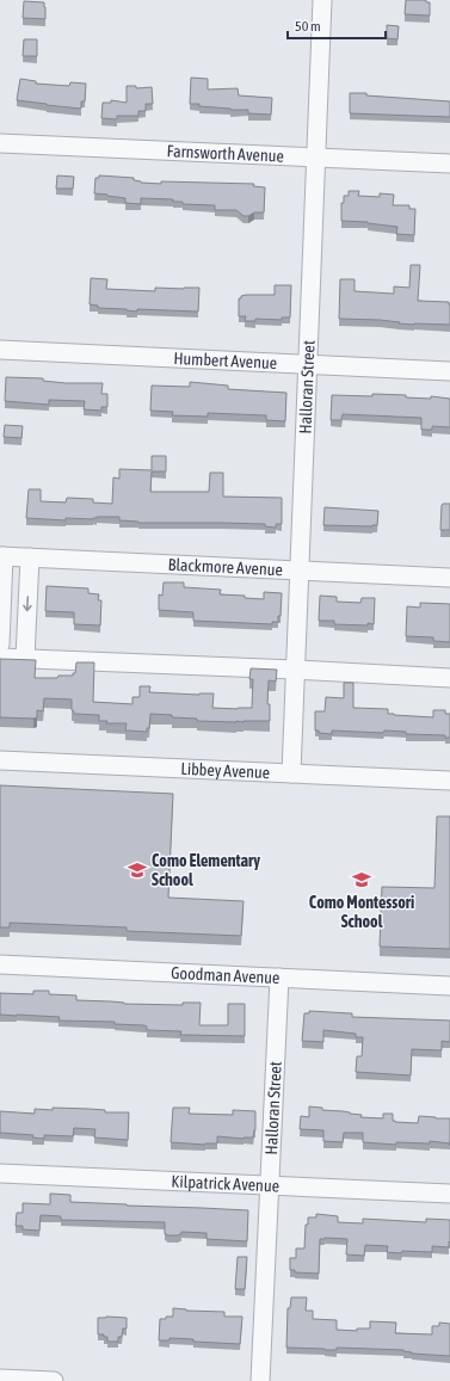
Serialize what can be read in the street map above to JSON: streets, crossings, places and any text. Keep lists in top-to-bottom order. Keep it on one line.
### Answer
{"streets":{"street":["Farnsworth Avenue","Humbert Avenue","Halloran Street","Blackmore Avenue","Libbey Avenue","Goodman Avenue","Kilpatrick Avenue"]},"crossings":[["Farnsworth Avenue","Halloran Street"],["Humbert Avenue","Halloran Street"],["Halloran Street","Blackmore Avenue"],["Halloran Street","Libbey Avenue"],["Halloran Street","Goodman Avenue"],["Halloran Street","Kilpatrick Avenue"]],"places":{"school or university":["Como Elementary School","Como Montessori School"]},"scale_bar":"50 m"}
